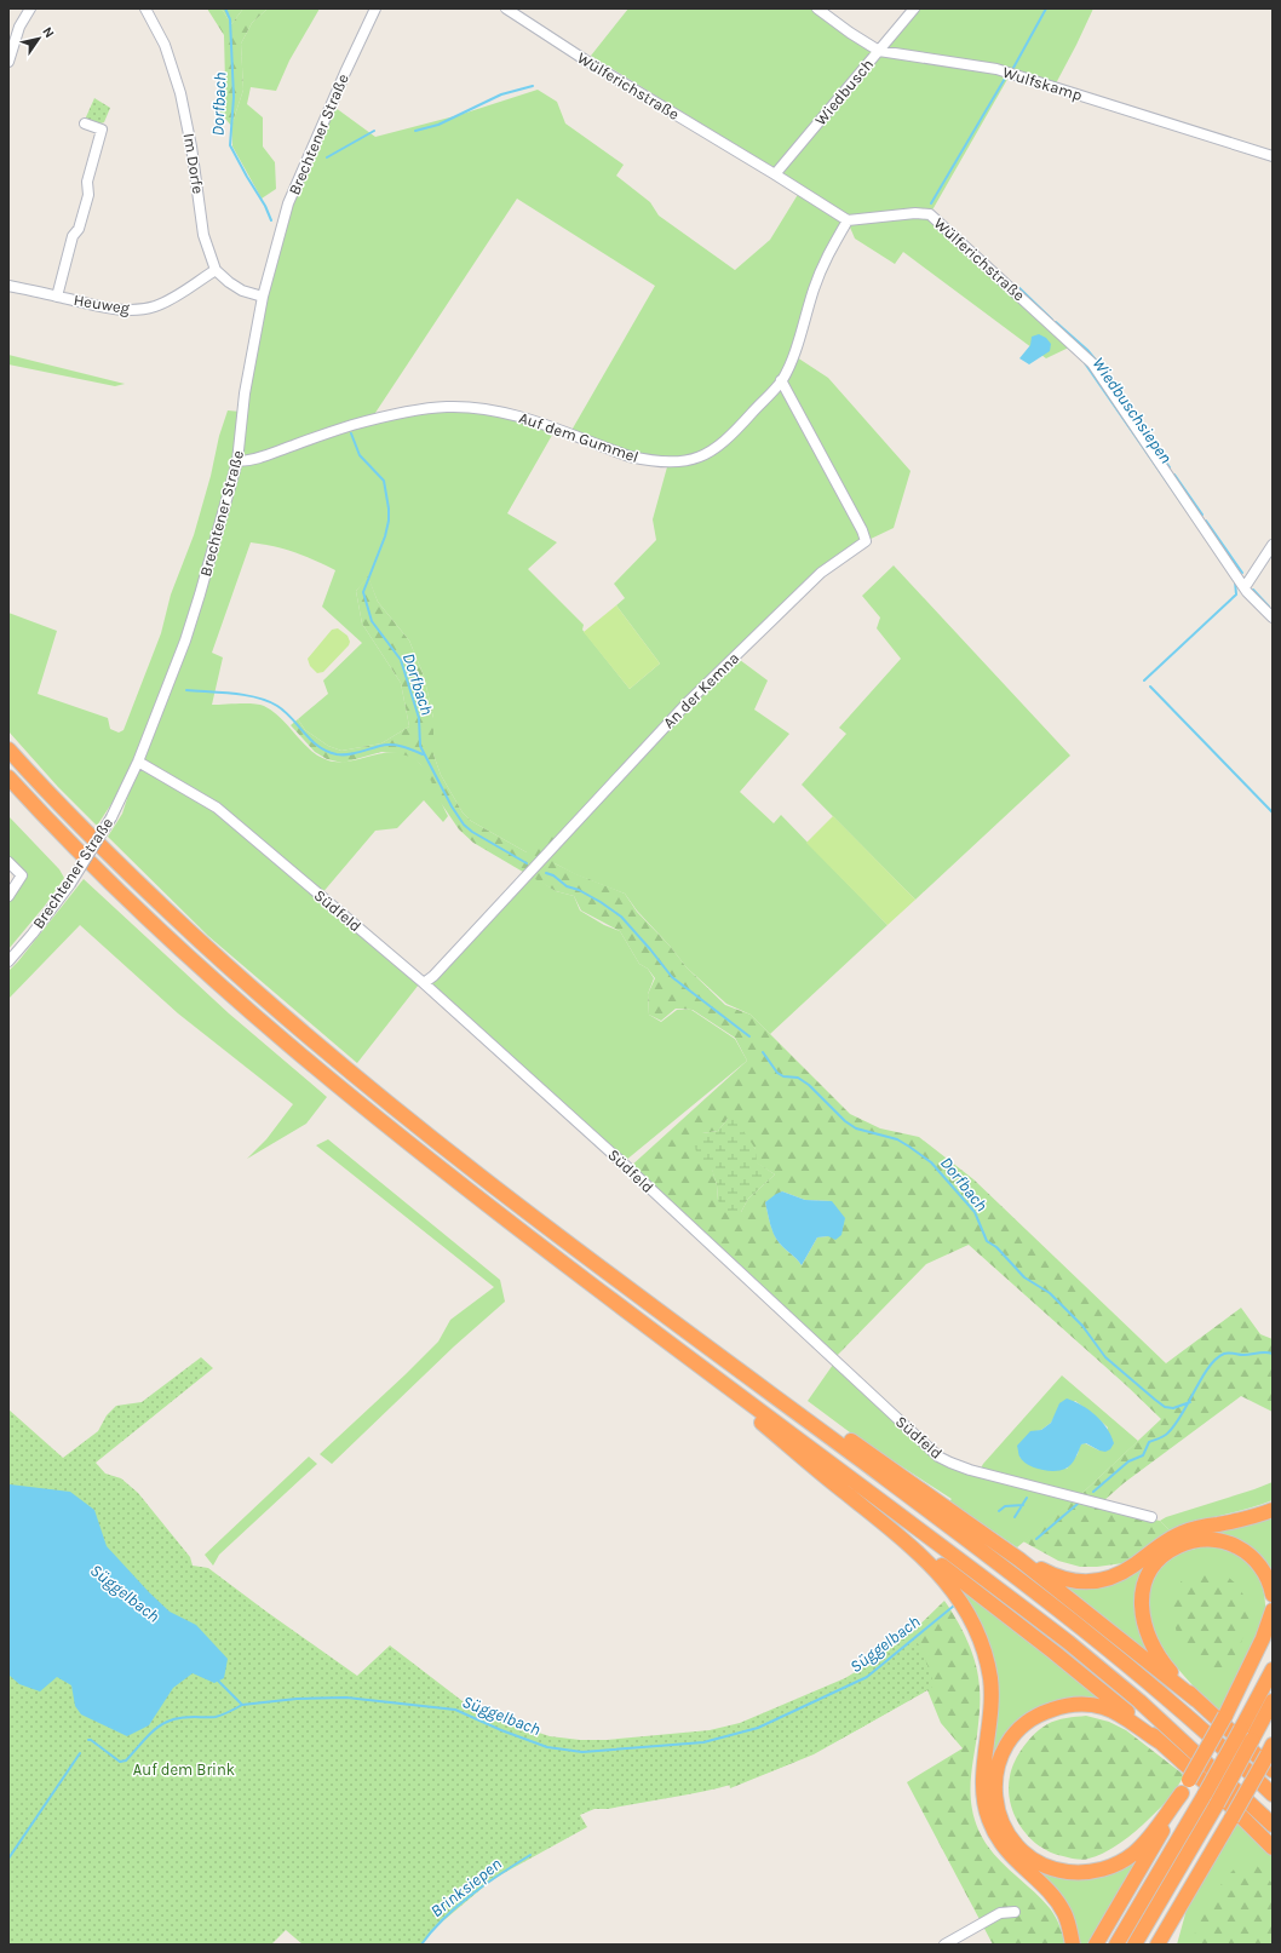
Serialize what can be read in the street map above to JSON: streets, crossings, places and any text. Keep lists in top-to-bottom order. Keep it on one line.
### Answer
{"streets":{"street":["Wulfskamp","Wülferichstraße","Wiedbusch","Brechtener Straße","Im Dorfe","Heuweg","Auf dem Gummel","An der Kemna","Südfeld"]},"crossings":[["Wulfskamp","Wiedbusch"],["Wülferichstraße","Wiedbusch"],["Wülferichstraße","Auf dem Gummel"],["Brechtener Straße","Auf dem Gummel"],["Brechtener Straße","Südfeld"],["Im Dorfe","Heuweg"],["Auf dem Gummel","An der Kemna"],["An der Kemna","Südfeld"]],"water":["Dorfbach","Wiedbuschsiepen","Süggelbach","Brinksiepen"],"parks":["Auf dem Brink"],"north":"top right"}
